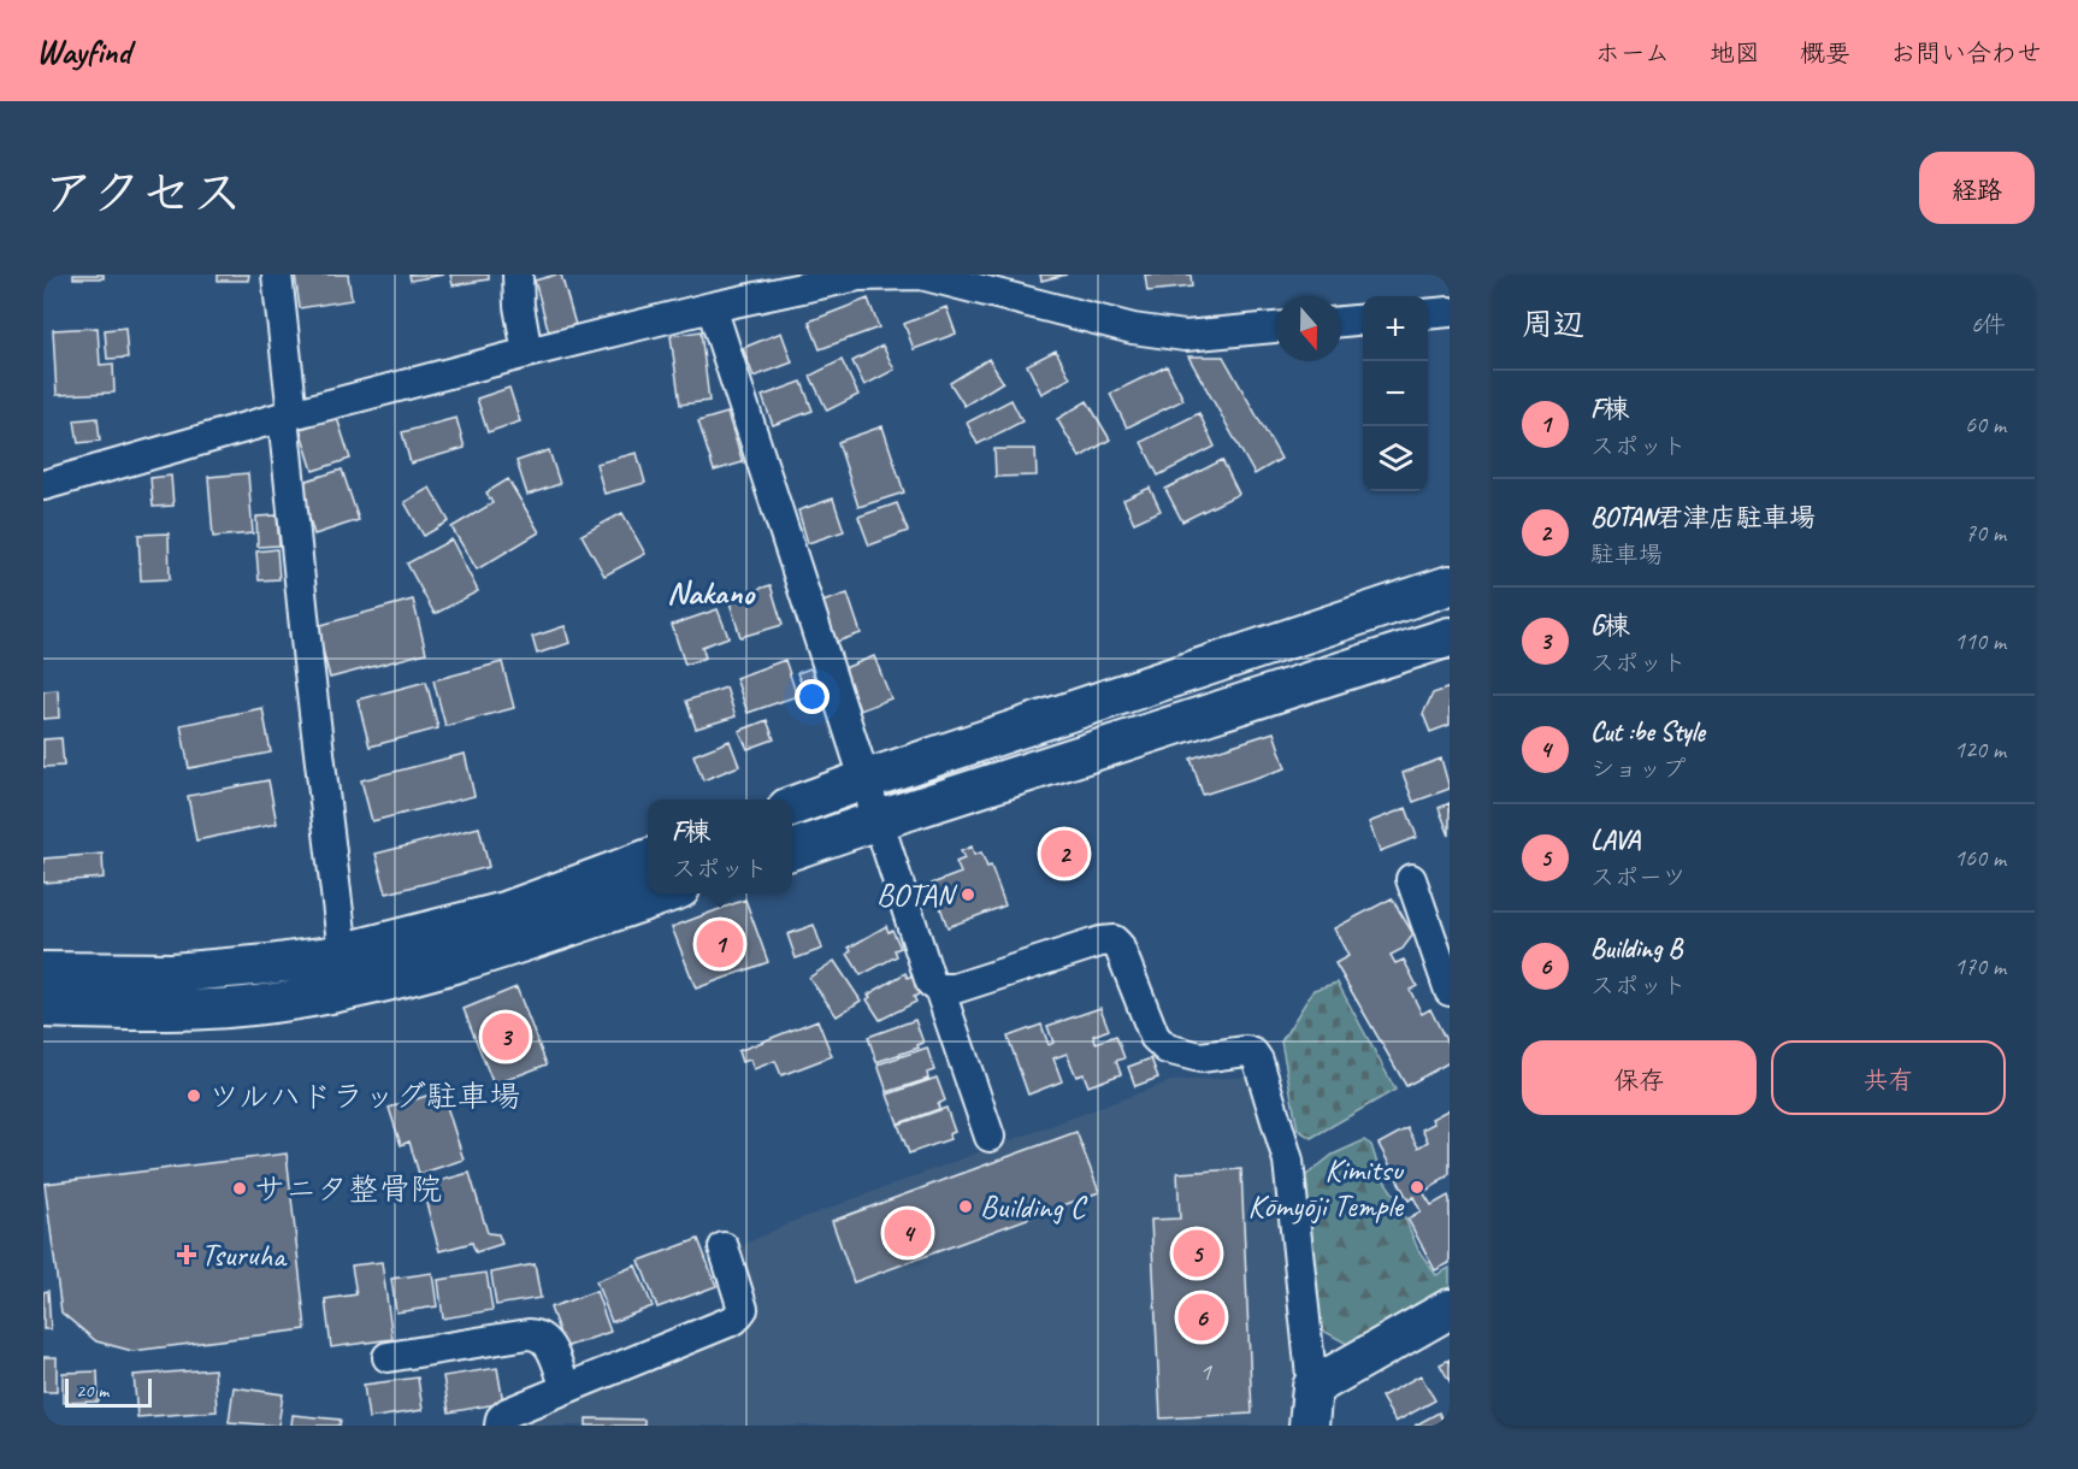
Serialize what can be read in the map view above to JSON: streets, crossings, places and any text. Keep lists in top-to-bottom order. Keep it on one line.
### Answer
{"districts":["Nakano"],"places":{"other":["BOTAN","ツルハドラッグ駐車場","Kimitsu Kōmyōji Temple","サニタ整骨院","Building C"],"health":["Tsuruha"]},"house_numbers":["1"],"scale_bar":"20 m","north":"bottom","page":{"header":"Wayfind","nav":["ホーム","地図","概要","お問い合わせ"],"title":"アクセス","buttons":["経路",["保存","共有"]],"heading":["周辺","6件"],"map_buttons":["+","−"],"list":[{"mark":"1","name":"F棟","note":"スポット","value":"60 m"},{"mark":"2","name":"BOTAN君津店駐車場","note":"駐車場","value":"70 m"},{"mark":"3","name":"G棟","note":"スポット","value":"110 m"},{"mark":"4","name":"Cut :be Style","note":"ショップ","value":"120 m"},{"mark":"5","name":"LAVA","note":"スポーツ","value":"160 m"},{"mark":"6","name":"Building B","note":"スポット","value":"170 m"}],"popup":["F棟","スポット"],"pins":["2","1","3","4","5","6"],"scale":"20 m"}}
